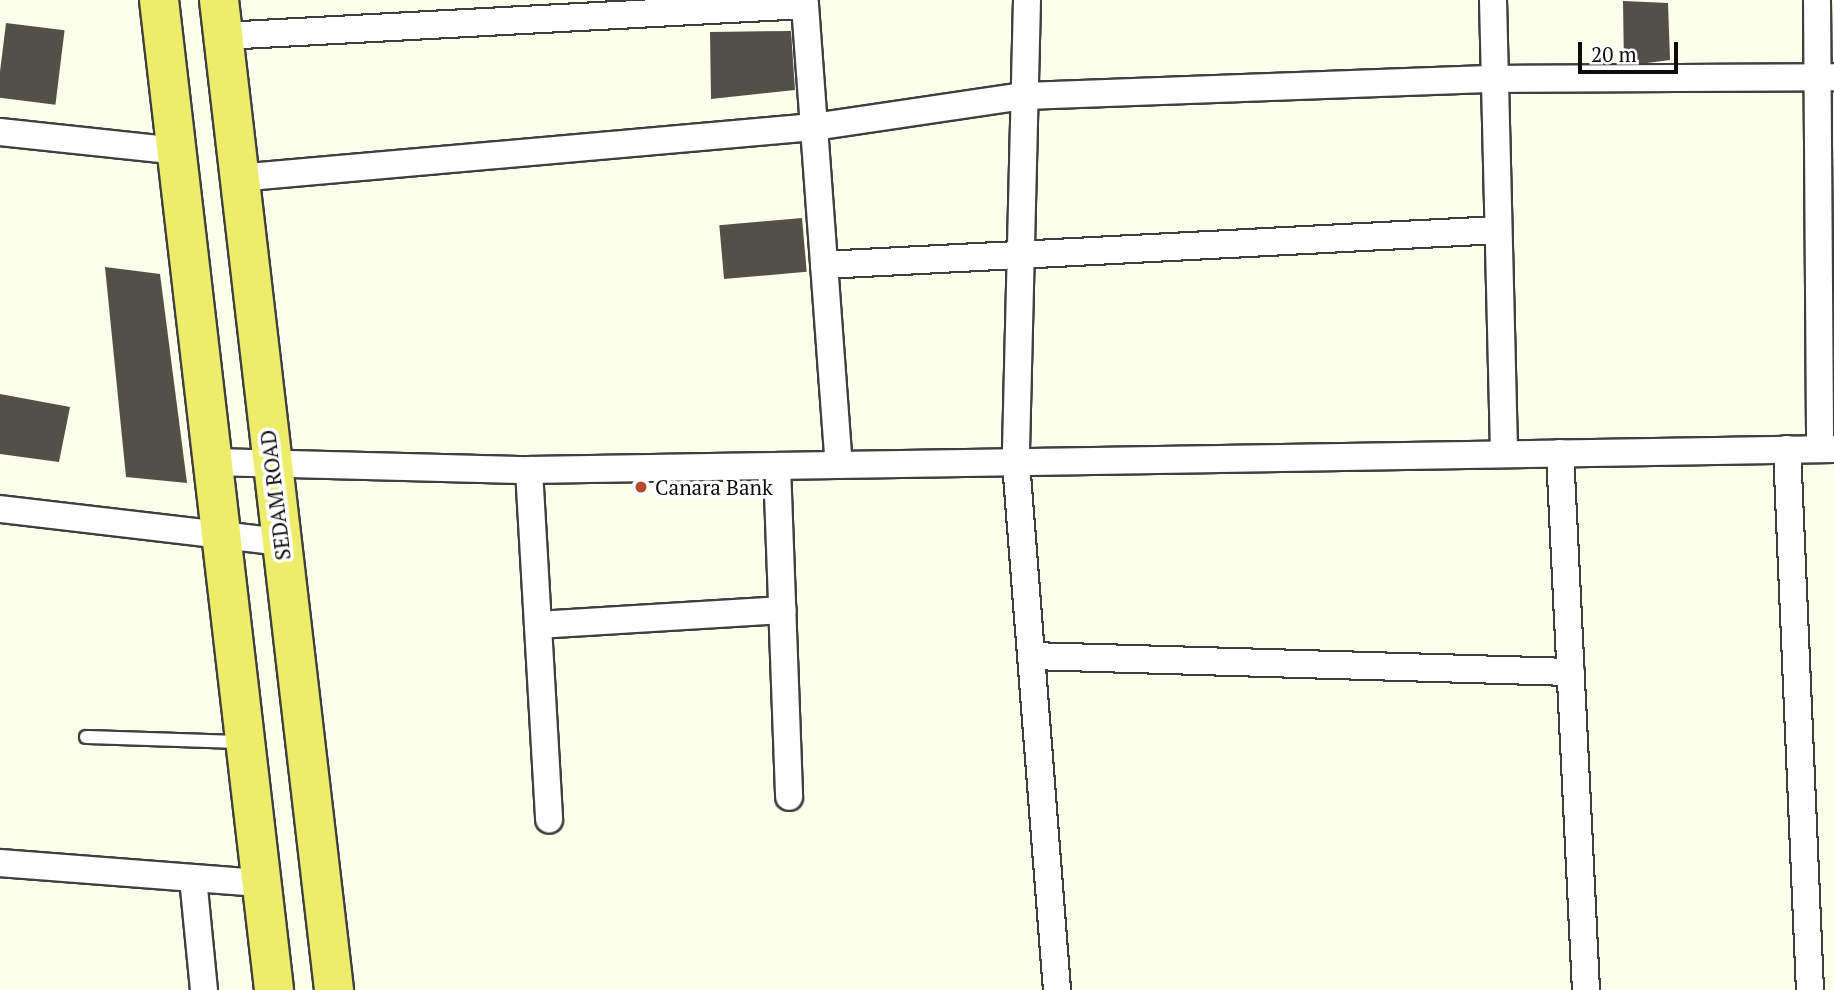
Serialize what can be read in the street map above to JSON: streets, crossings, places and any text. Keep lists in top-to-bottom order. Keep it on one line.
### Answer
{"streets":{"main road":["SEDAM ROAD"]},"places":["Canara Bank"],"scale_bar":"20 m"}
